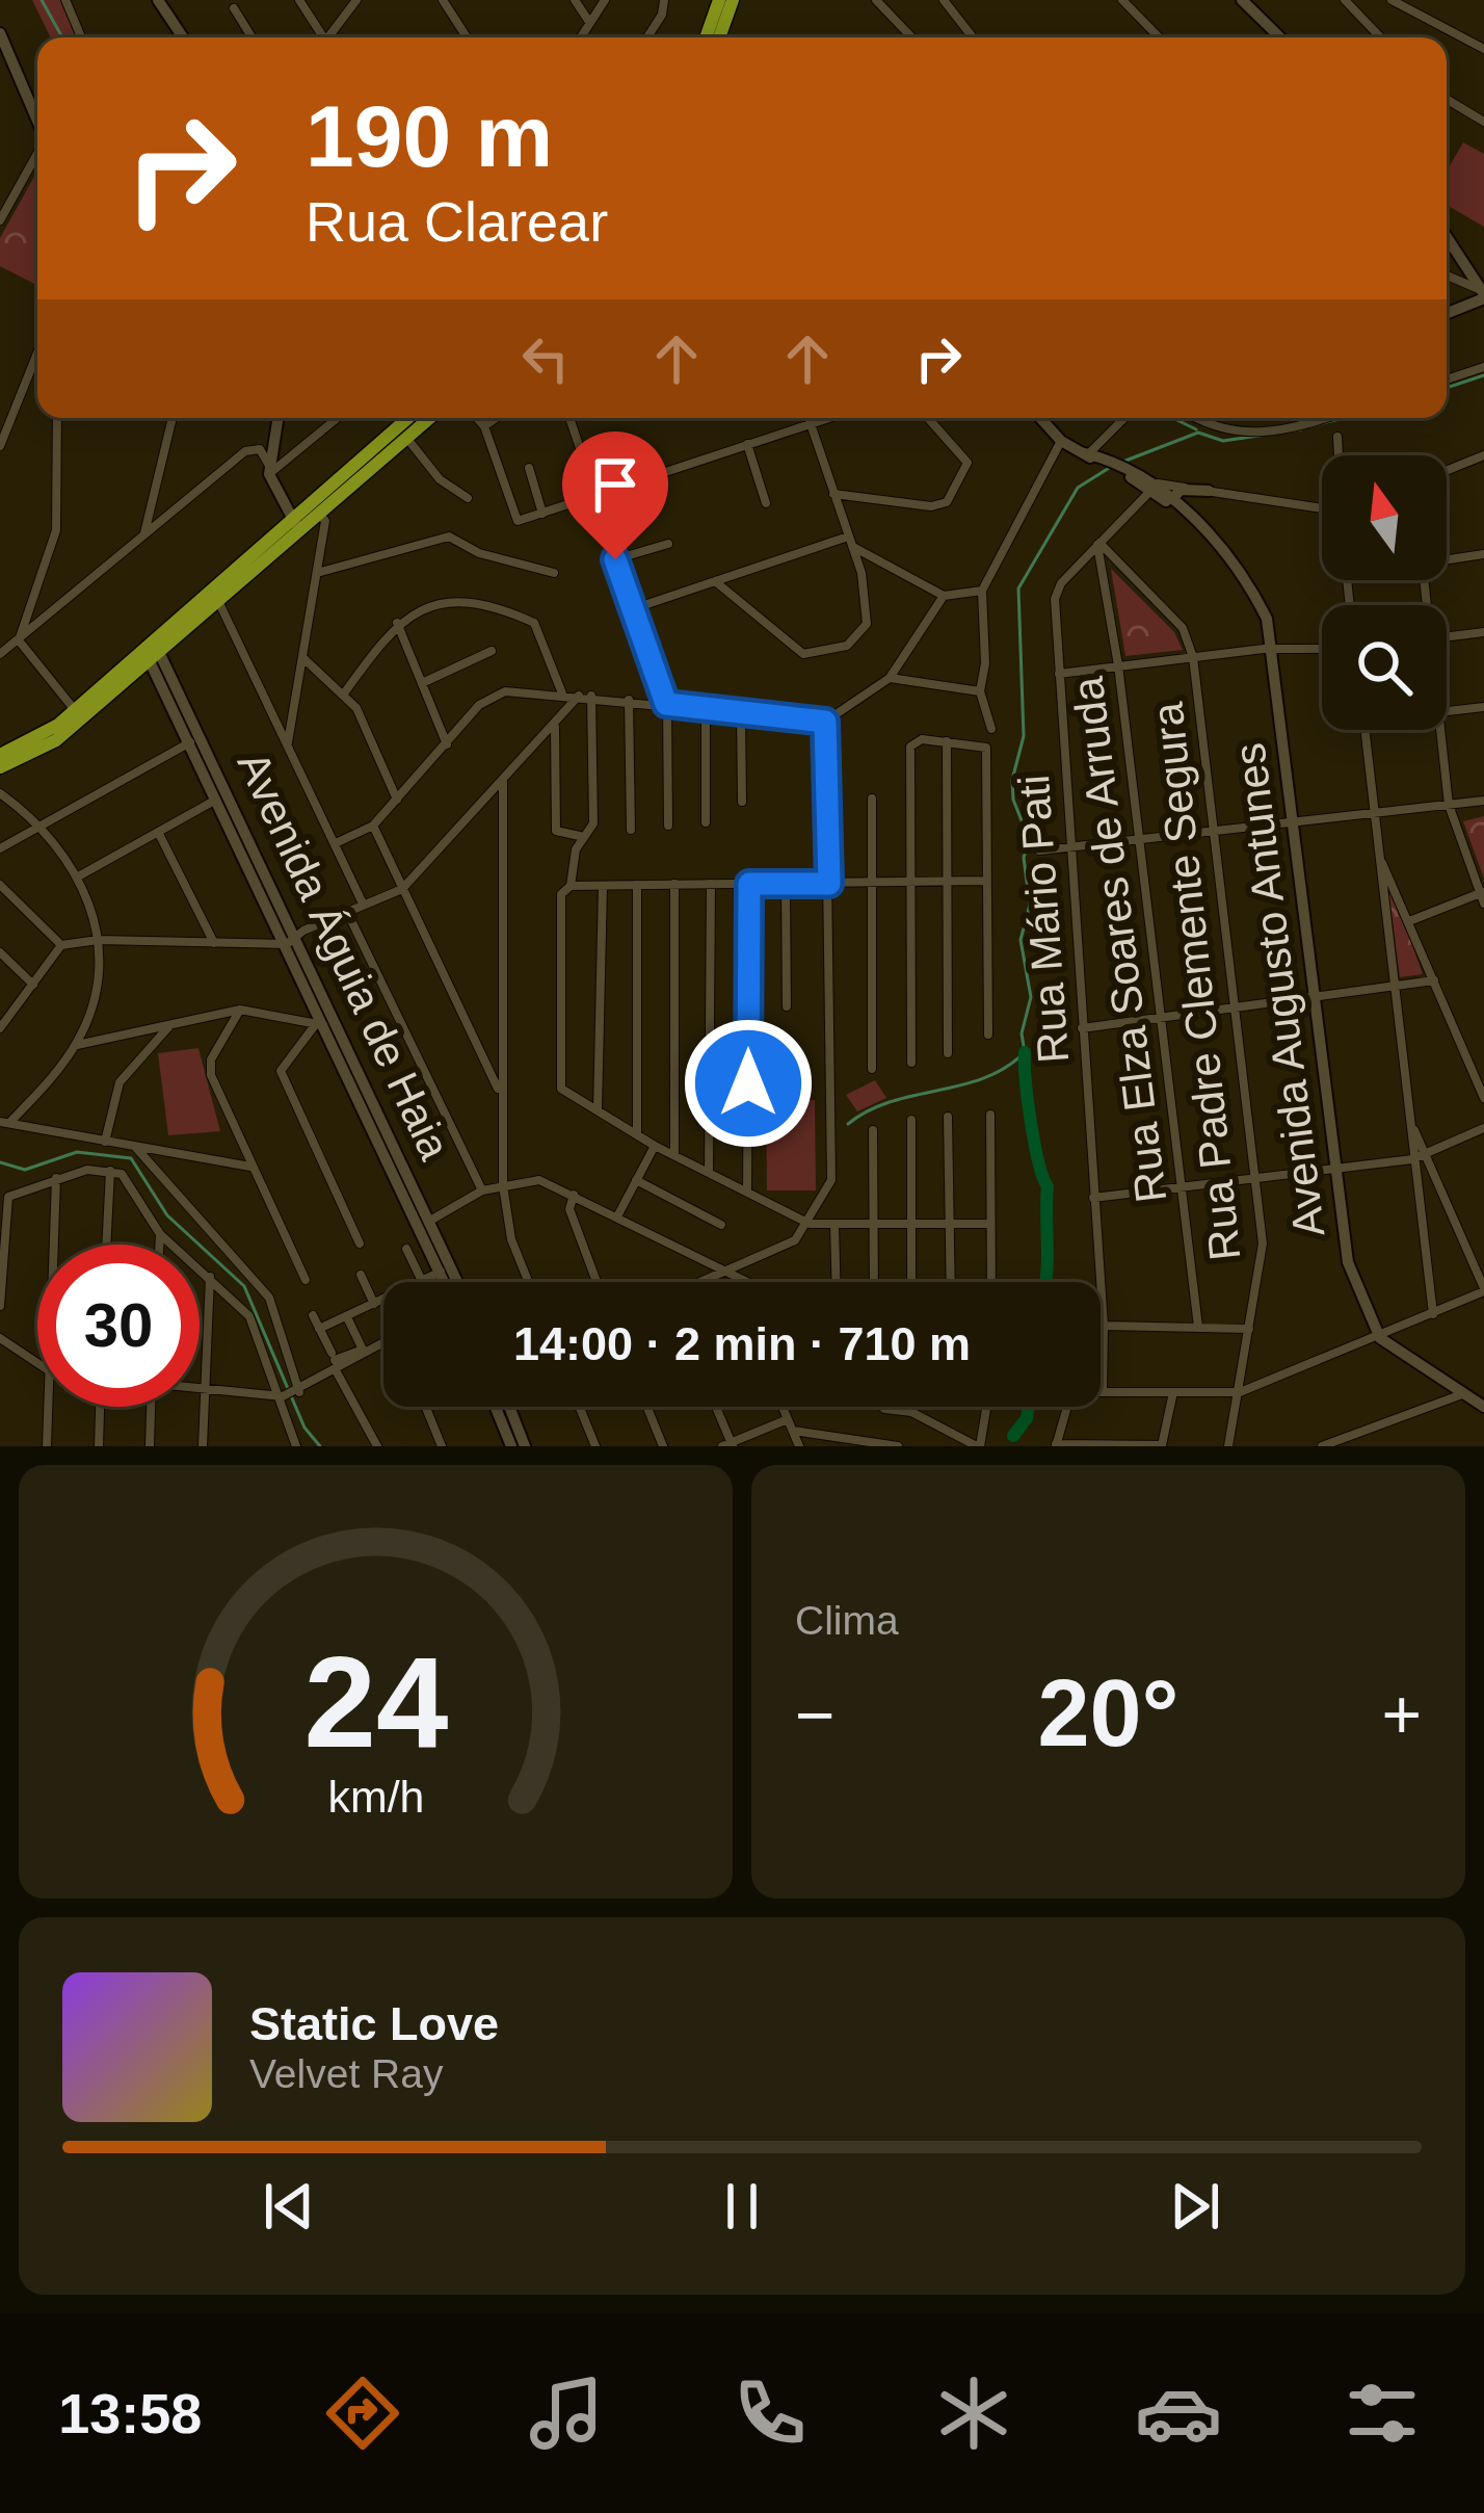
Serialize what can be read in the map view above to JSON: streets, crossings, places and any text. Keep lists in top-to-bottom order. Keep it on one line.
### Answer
{"streets":{"main road":["Avenida Águia de Haia","Avenida Augusto Antunes"],"street":["Rua Mário Pati","Rua Elza Soares de Arruda","Rua Padre Clemente Segura"]},"crossings":[["Rua Mário Pati","Rua Elza Soares de Arruda"],["Rua Mário Pati","Rua Padre Clemente Segura"],["Rua Mário Pati","Avenida Augusto Antunes"],["Rua Elza Soares de Arruda","Rua Padre Clemente Segura"]],"north":"top","page":{"turn":["190 m","Rua Clarear"],"limit":"30","trip":"14:00 · 2 min · 710 m","tile":"Clima","heat":["−","20°","+"],"song":["Static Love","Velvet Ray"],"tabs":"13:58","gauge":["24","km/h"]}}
